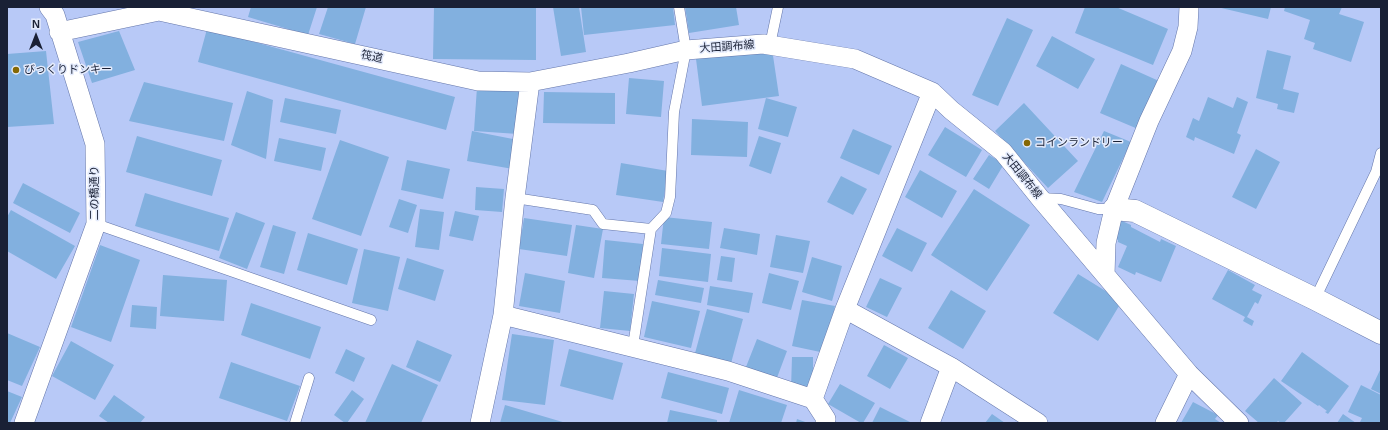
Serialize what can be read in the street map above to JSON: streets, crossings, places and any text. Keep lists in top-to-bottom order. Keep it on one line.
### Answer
{"streets":{"street":["大田調布線","筏道","二の橋通り"]},"crossings":[["大田調布線","筏道"],["筏道","二の橋通り"]],"places":["びっくりドンキー","コインランドリー"],"north":"top"}
